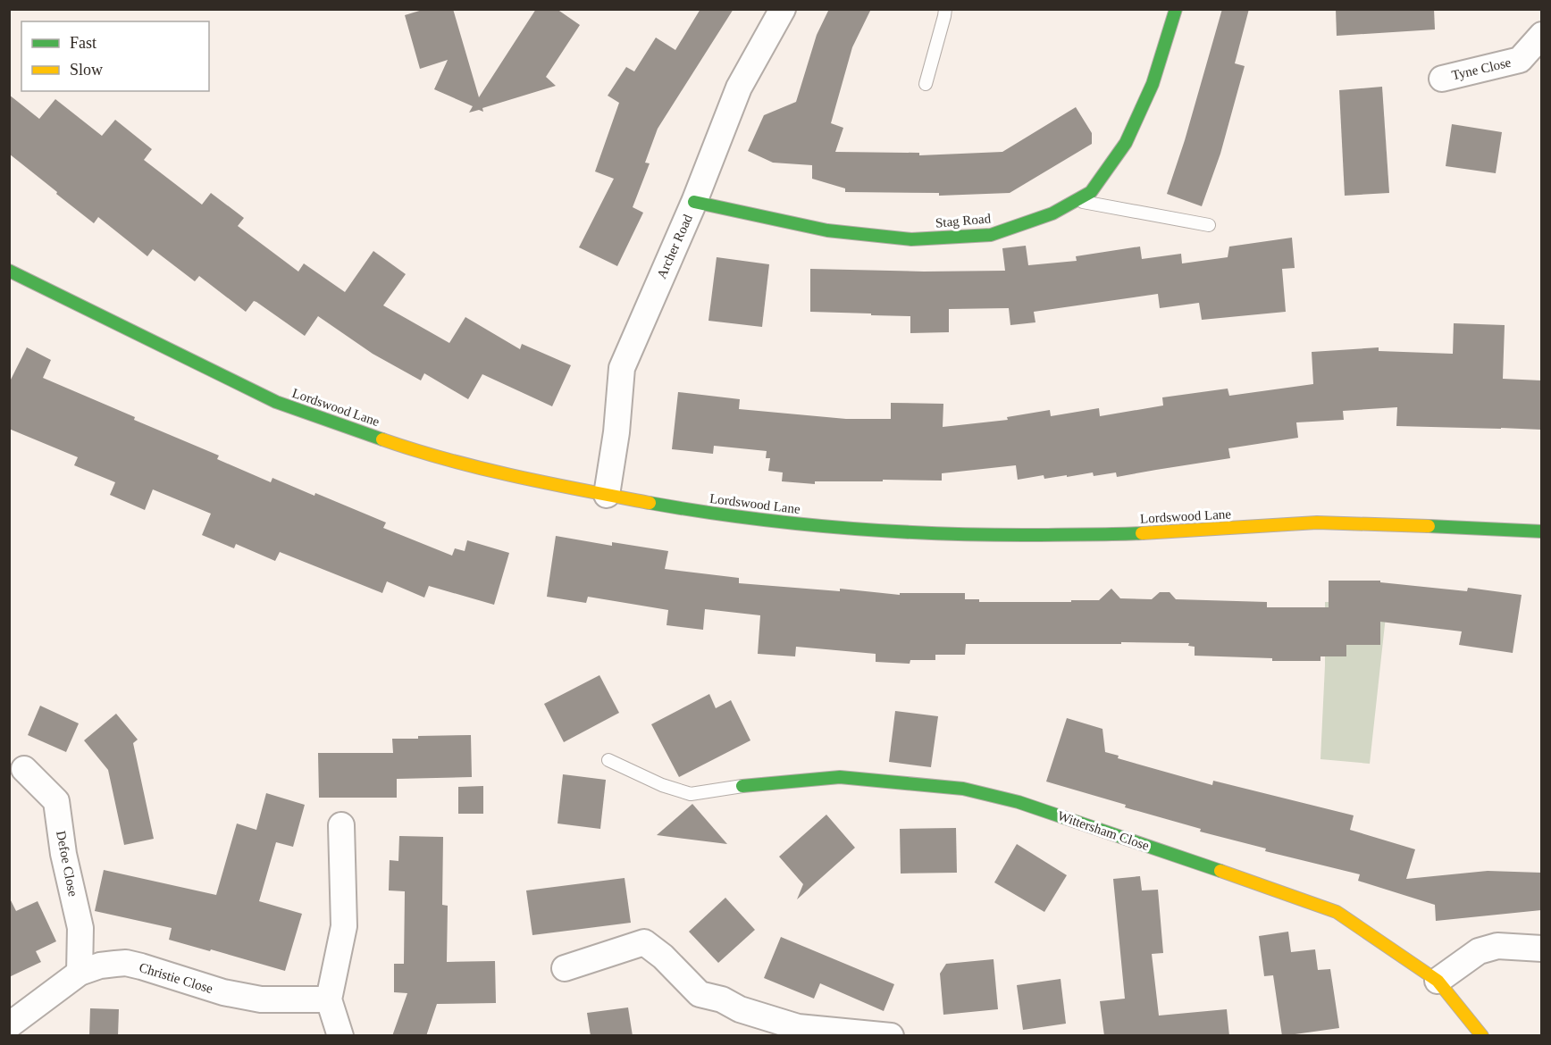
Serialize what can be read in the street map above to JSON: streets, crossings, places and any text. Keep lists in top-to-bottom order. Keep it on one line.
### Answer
{"streets":{"street":["Tyne Close","Stag Road","Archer Road","Lordswood Lane","Wittersham Close","Defoe Close","Christie Close"]},"crossings":[["Stag Road","Archer Road"],["Archer Road","Lordswood Lane"],["Defoe Close","Christie Close"]],"legend":["Fast","Slow"]}
